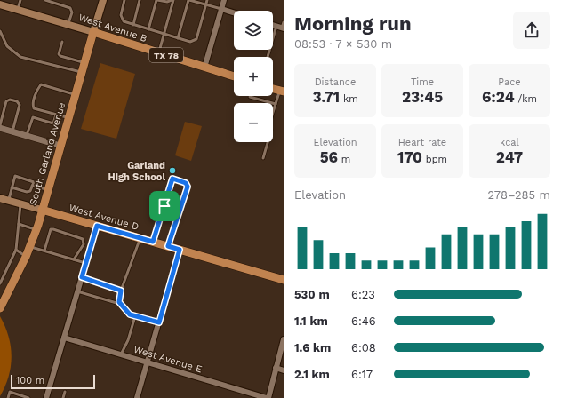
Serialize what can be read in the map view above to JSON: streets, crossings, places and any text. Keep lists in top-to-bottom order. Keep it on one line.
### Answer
{"streets":{"main road":["West Avenue B","TX 78","South Garland Avenue","West Avenue D"],"street":["West Avenue E"]},"crossings":[["West Avenue B","South Garland Avenue"],["South Garland Avenue","West Avenue D"]],"places":["Garland High School"],"scale_bar":"100 m","page":{"heading":["Morning run","08:53 · 7 × 530 m"],"map_buttons":["+","−"],"stats":[["Distance","3.71 km"],["Time","23:45"],["Pace","6:24 /km"],["Elevation","56 m"],["Heart rate","170 bpm"],["kcal","247"]],"chart":["Elevation","278–285 m"],"list":[{"name":"530 m","note":"6:23"},{"name":"1.1 km","note":"6:46"},{"name":"1.6 km","note":"6:08"},{"name":"2.1 km","note":"6:17"}],"scale":"100 m"}}
